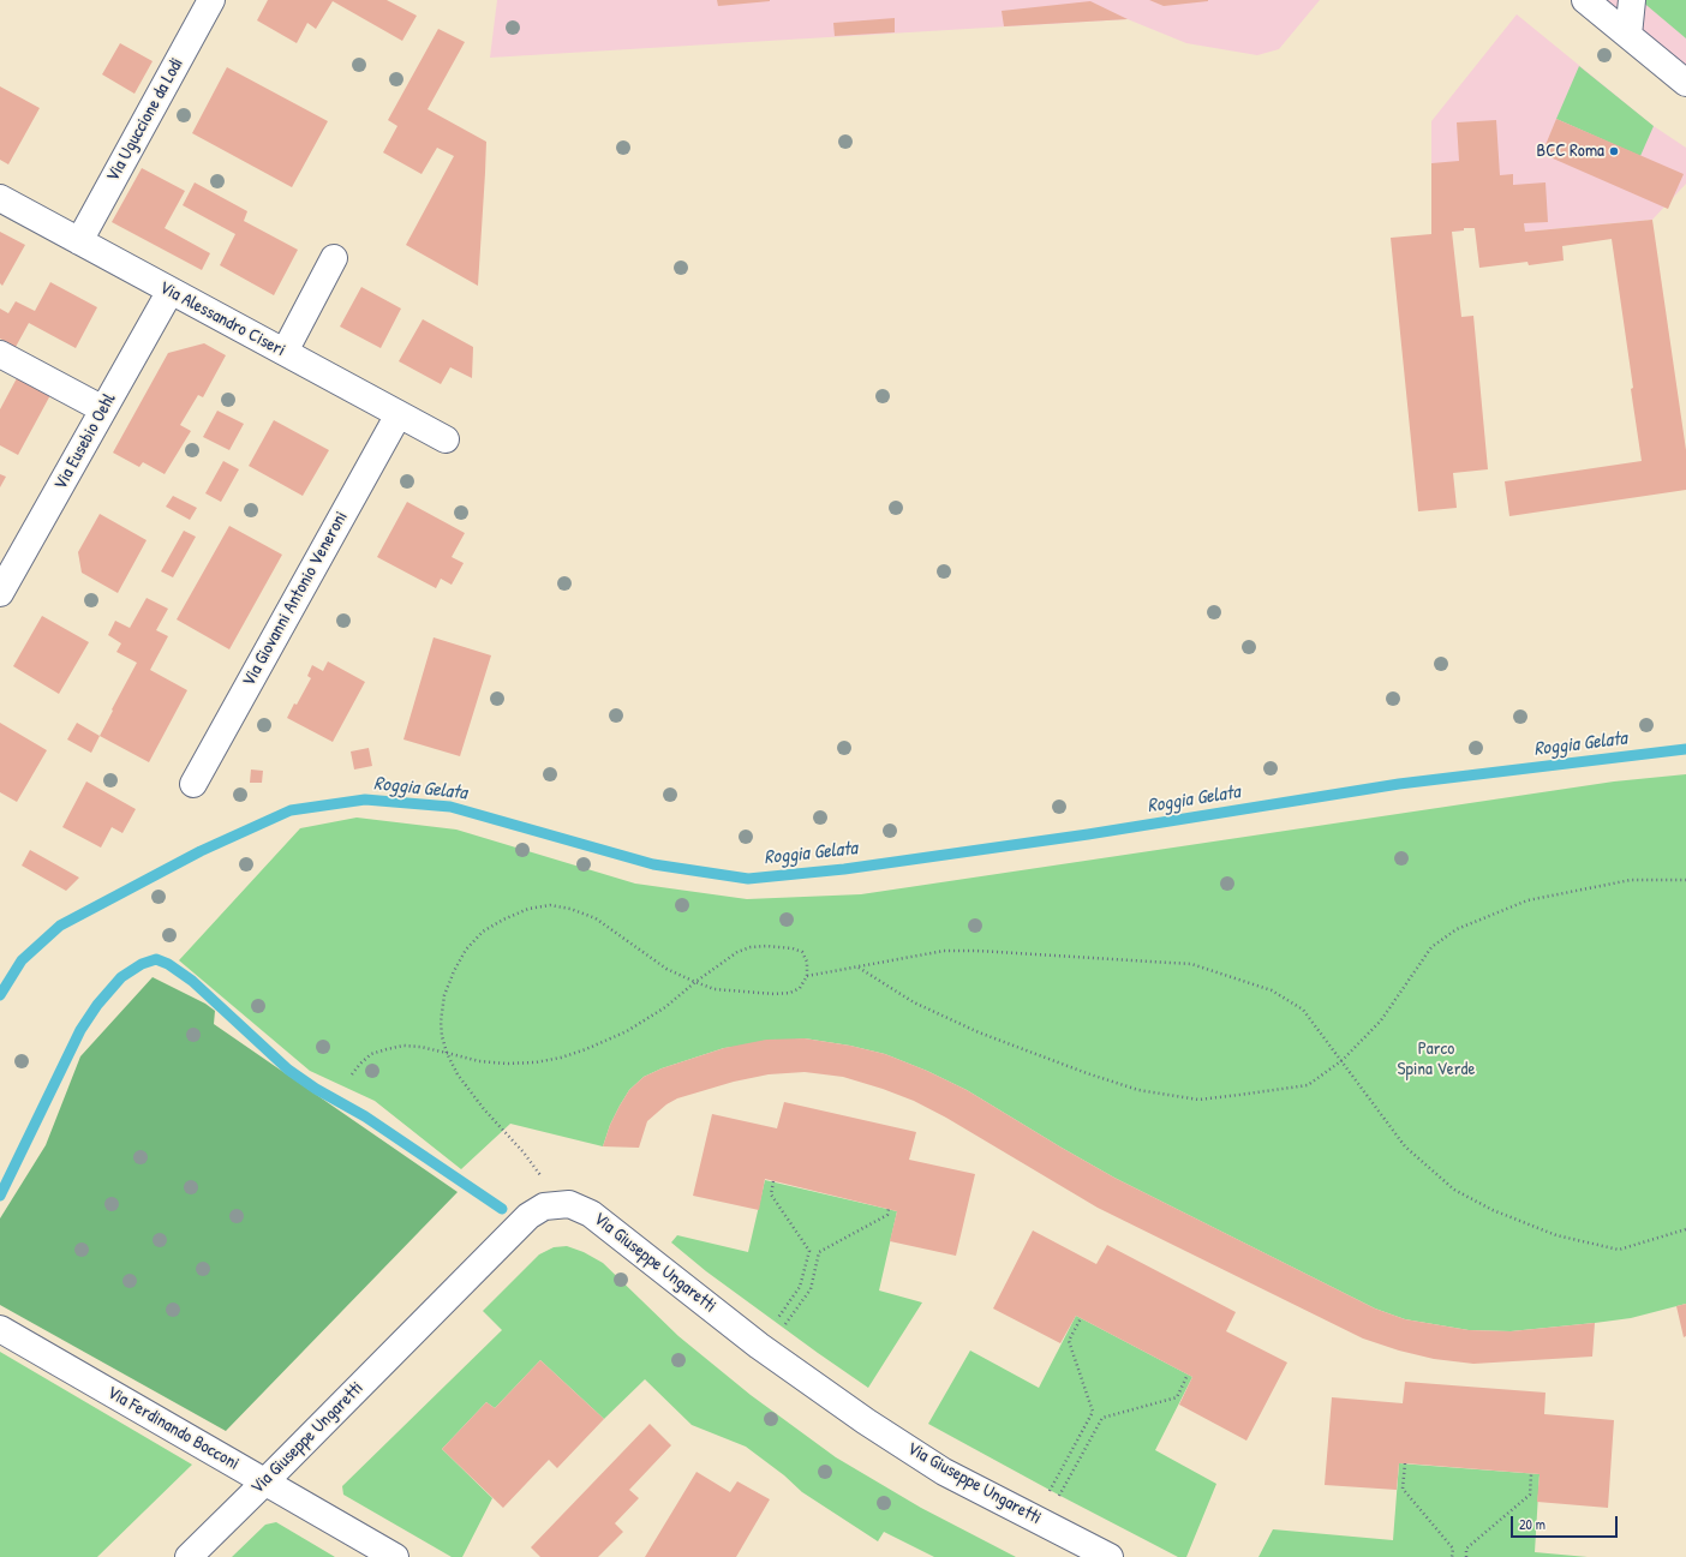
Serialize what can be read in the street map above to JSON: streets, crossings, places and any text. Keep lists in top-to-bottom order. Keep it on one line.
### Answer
{"streets":{"street":["Via Uguccione da Lodi","Via Alessandro Ciseri","Via Eusebio Oehl","Via Giovanni Antonio Veneroni","Via Giuseppe Ungaretti","Via Ferdinando Bocconi"]},"crossings":[["Via Uguccione da Lodi","Via Alessandro Ciseri"],["Via Alessandro Ciseri","Via Eusebio Oehl"],["Via Alessandro Ciseri","Via Giovanni Antonio Veneroni"],["Via Giuseppe Ungaretti","Via Ferdinando Bocconi"]],"water":["Roggia Gelata"],"parks":["Parco Spina Verde"],"places":["BCC Roma"],"scale_bar":"20 m"}
